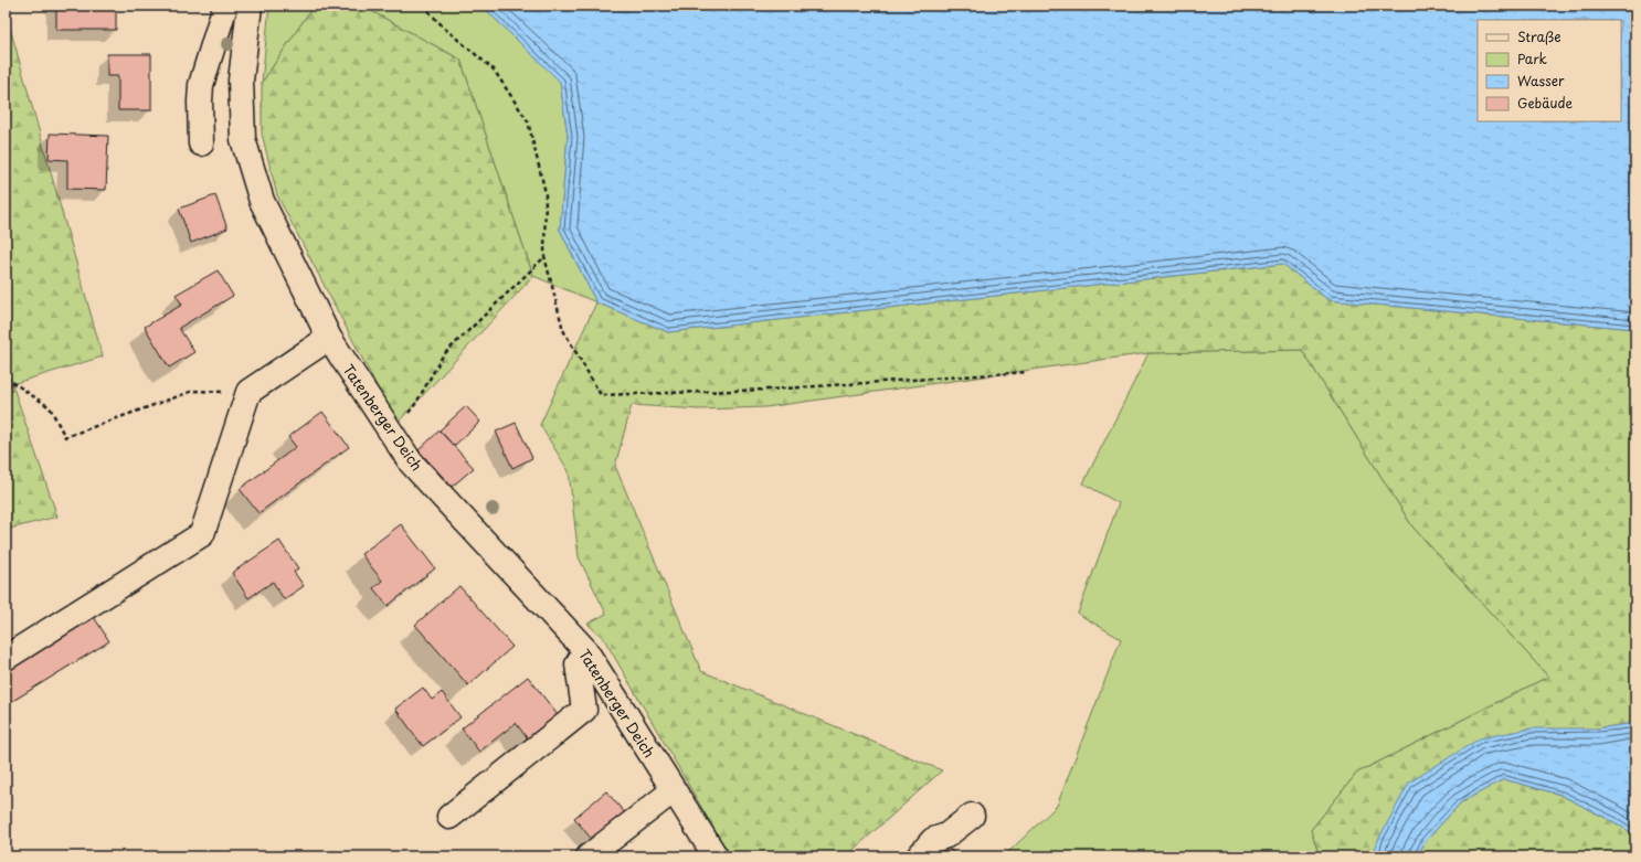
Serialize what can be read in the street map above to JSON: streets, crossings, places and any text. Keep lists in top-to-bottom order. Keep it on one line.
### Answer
{"streets":{"street":["Tatenberger Deich"]},"legend":["Straße","Park","Wasser","Gebäude"]}
